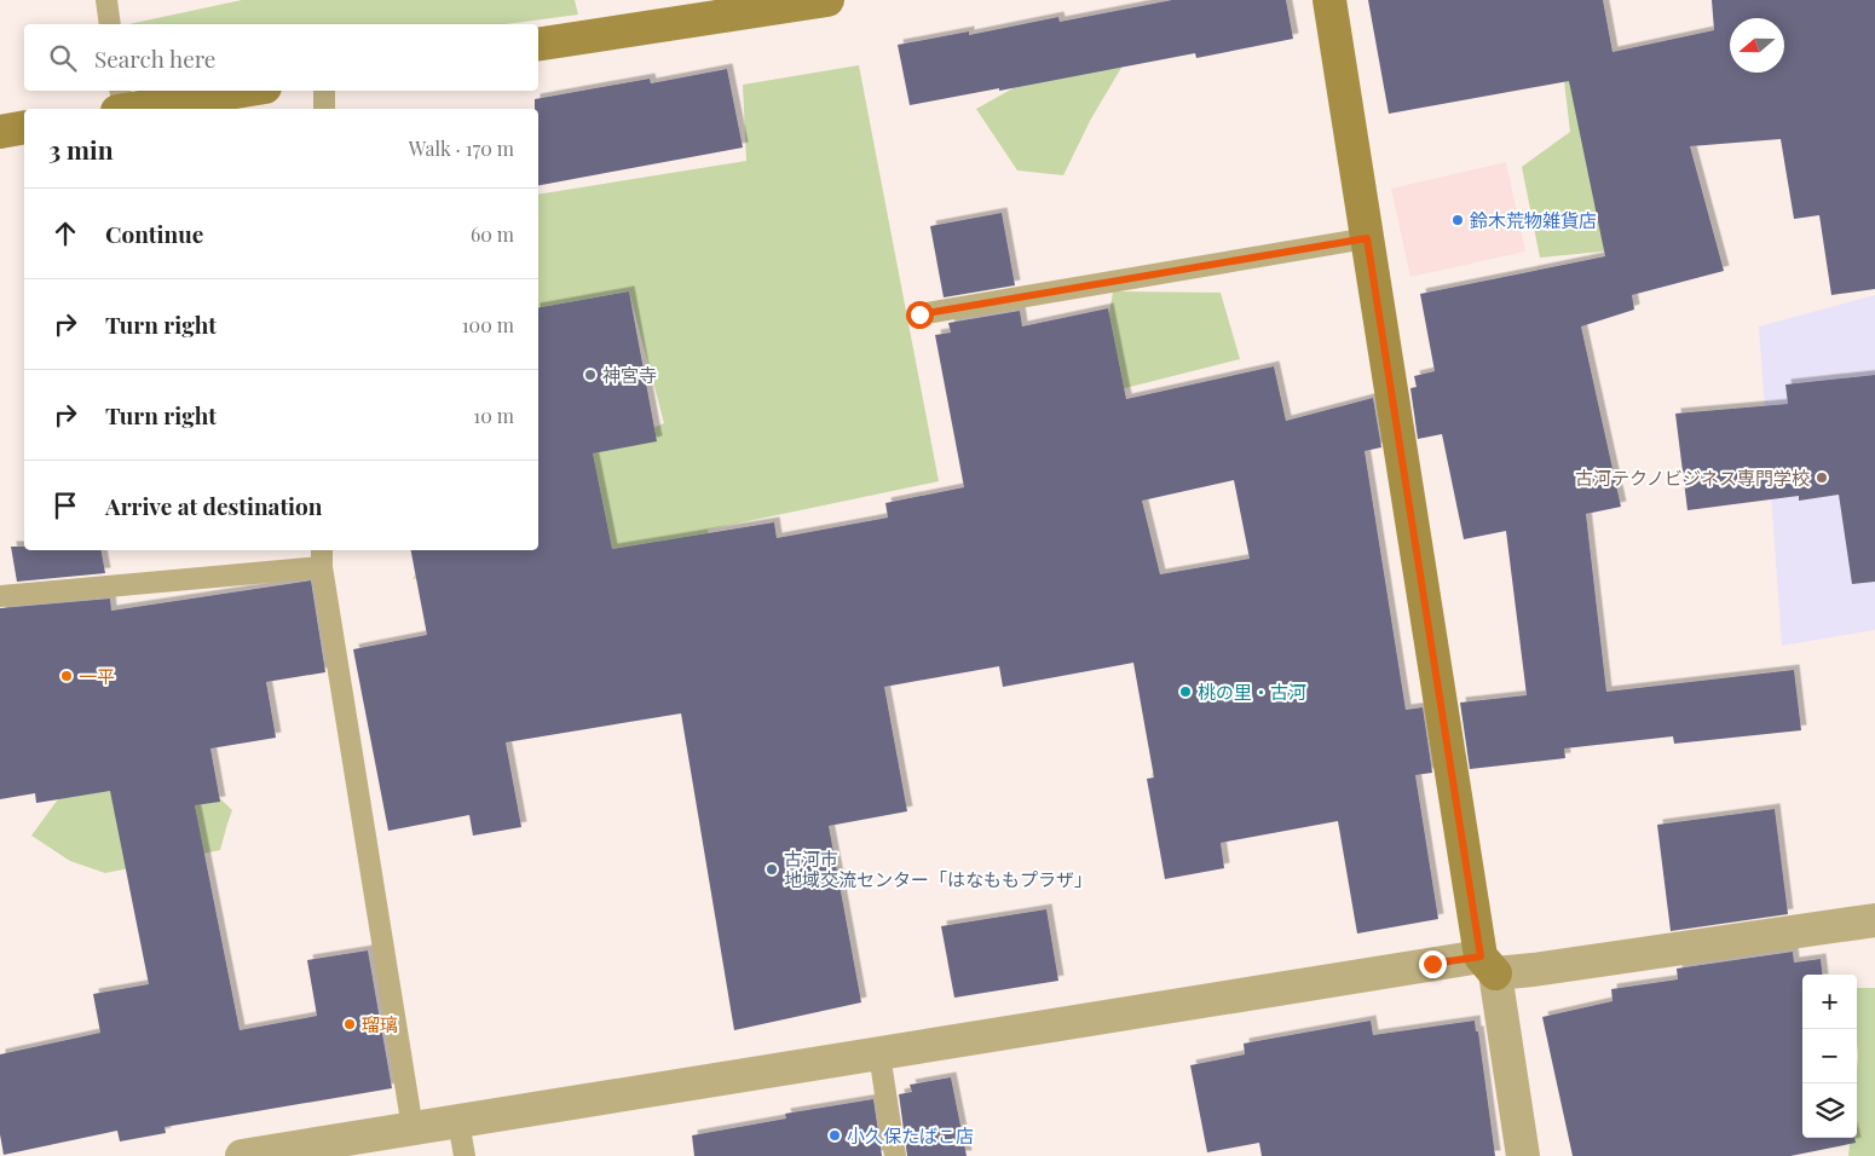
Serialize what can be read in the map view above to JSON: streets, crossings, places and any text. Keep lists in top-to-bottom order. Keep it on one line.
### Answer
{"places":["鈴木荒物雑貨店","神宮寺","古河テクノビジネス専門学校","一平","桃の里・古河","古河市 地域交流センター「はなももプラザ」","瑠璃","小久保たばこ店"],"north":"left","page":{"search":"Search here","heading":["3 min","Walk · 170 m"],"list":[["Continue","60 m"],["Turn right","100 m"],["Turn right","10 m"],"Arrive at destination"],"map_buttons":["+","−"]}}
